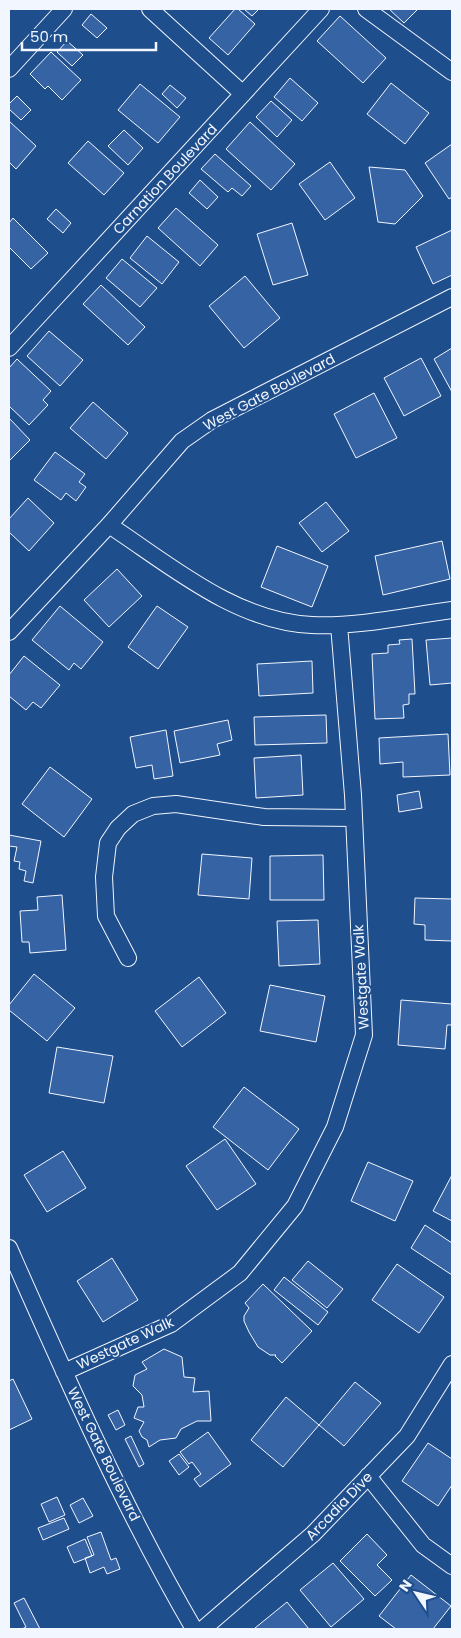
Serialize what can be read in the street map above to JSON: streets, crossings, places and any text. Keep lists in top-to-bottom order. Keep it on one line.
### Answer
{"streets":{"street":["Carnation Boulevard","West Gate Boulevard","Westgate Walk","Arcadia Dive"]},"crossings":[["West Gate Boulevard","Westgate Walk"]],"scale_bar":"50 m","north":"top left"}
